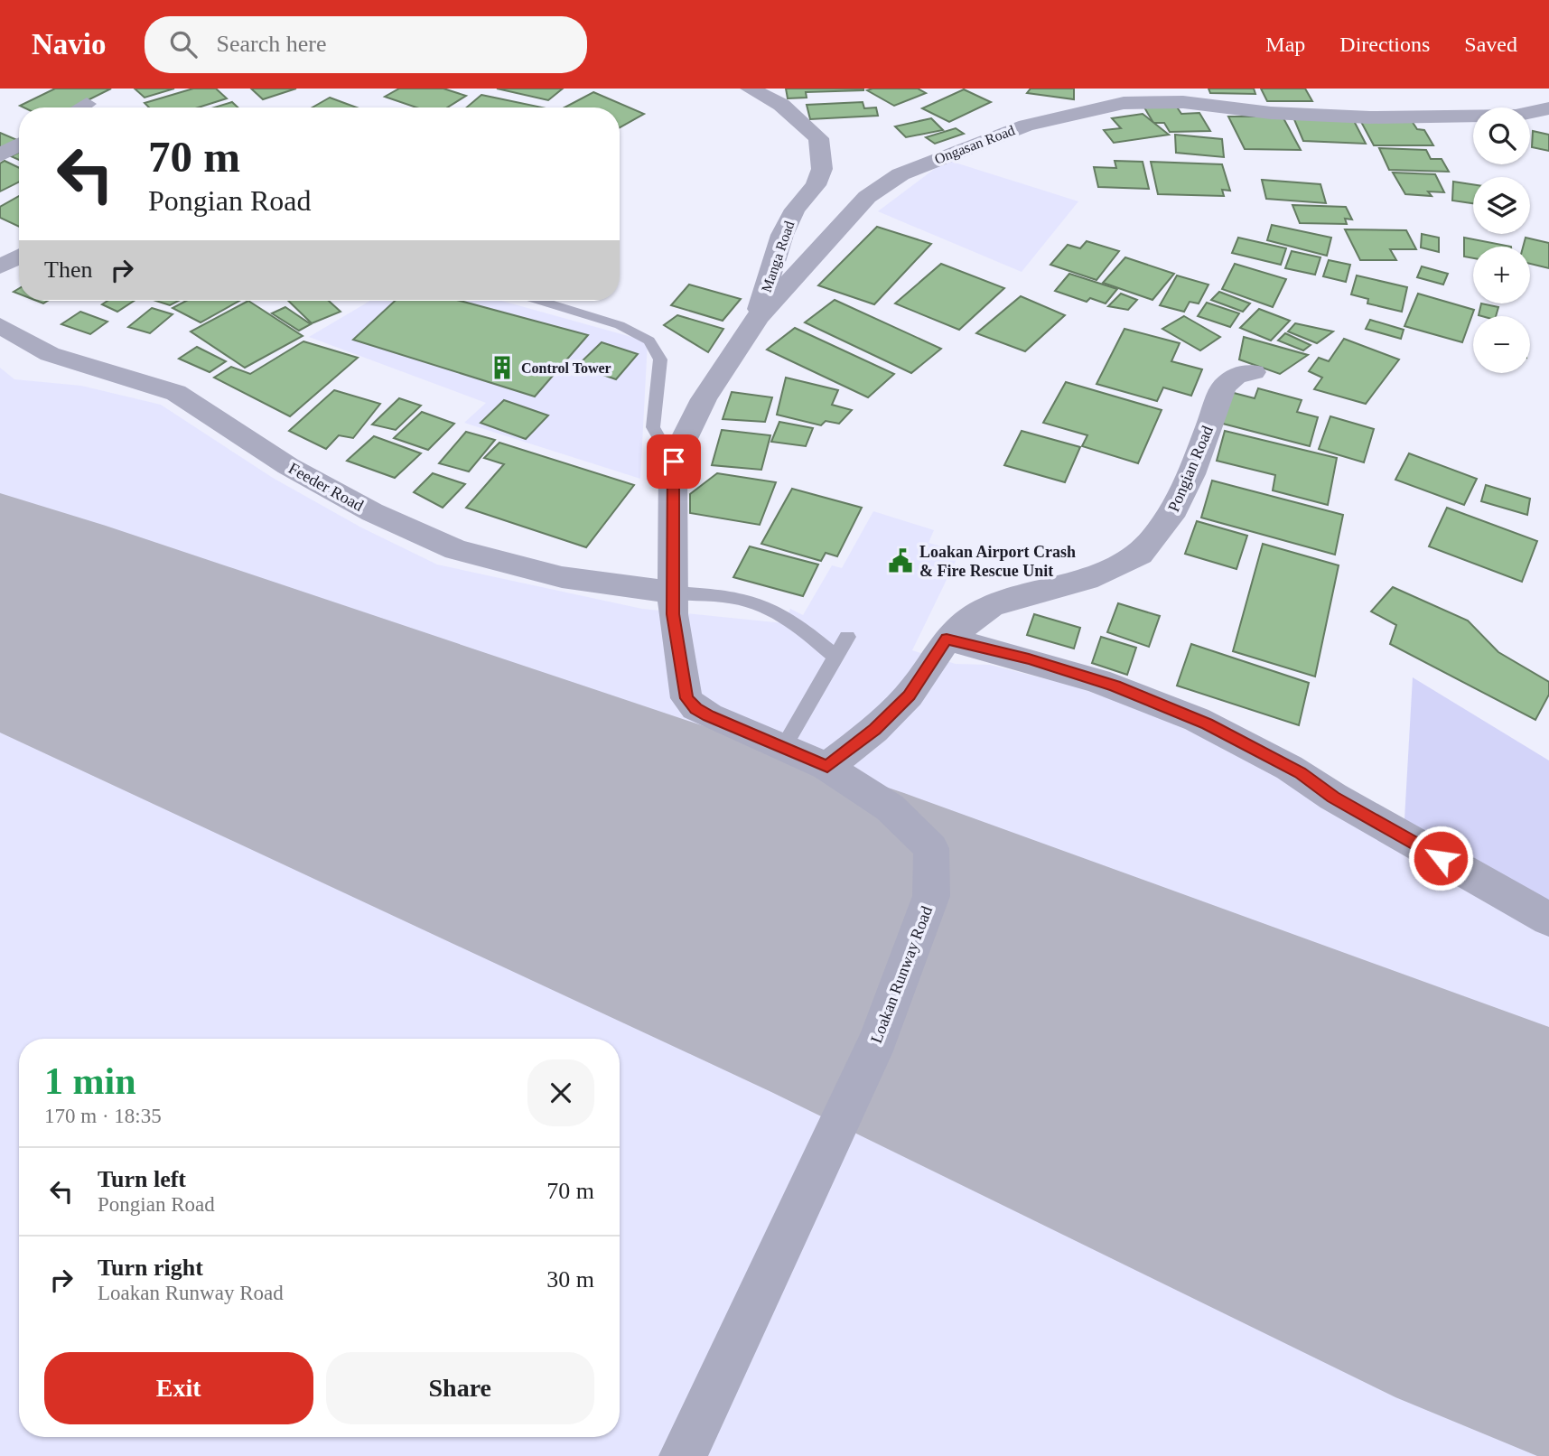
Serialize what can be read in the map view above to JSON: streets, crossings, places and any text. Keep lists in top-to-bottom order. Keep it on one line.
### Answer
{"streets":{"street":["Ongasan Road","Manga Road","Pongian Road","Feeder Road","Loakan Runway Road"]},"crossings":[["Ongasan Road","Manga Road"],["Ongasan Road","Feeder Road"],["Ongasan Road","Loakan Runway Road"],["Pongian Road","Loakan Runway Road"],["Feeder Road","Loakan Runway Road"]],"places":{"building":["Control Tower"],"public building":["Loakan Airport Crash & Fire Rescue Unit"]},"page":{"header":"Navio","search":"Search here","nav":["Map","Directions","Saved"],"map_buttons":["+","−"],"turn":["70 m","Pongian Road"],"then":"Then","heading":["1 min","170 m · 18:35"],"list":[{"name":"Turn left","note":"Pongian Road","value":"70 m"},{"name":"Turn right","note":"Loakan Runway Road","value":"30 m"}],"buttons":["Exit","Share"]}}
